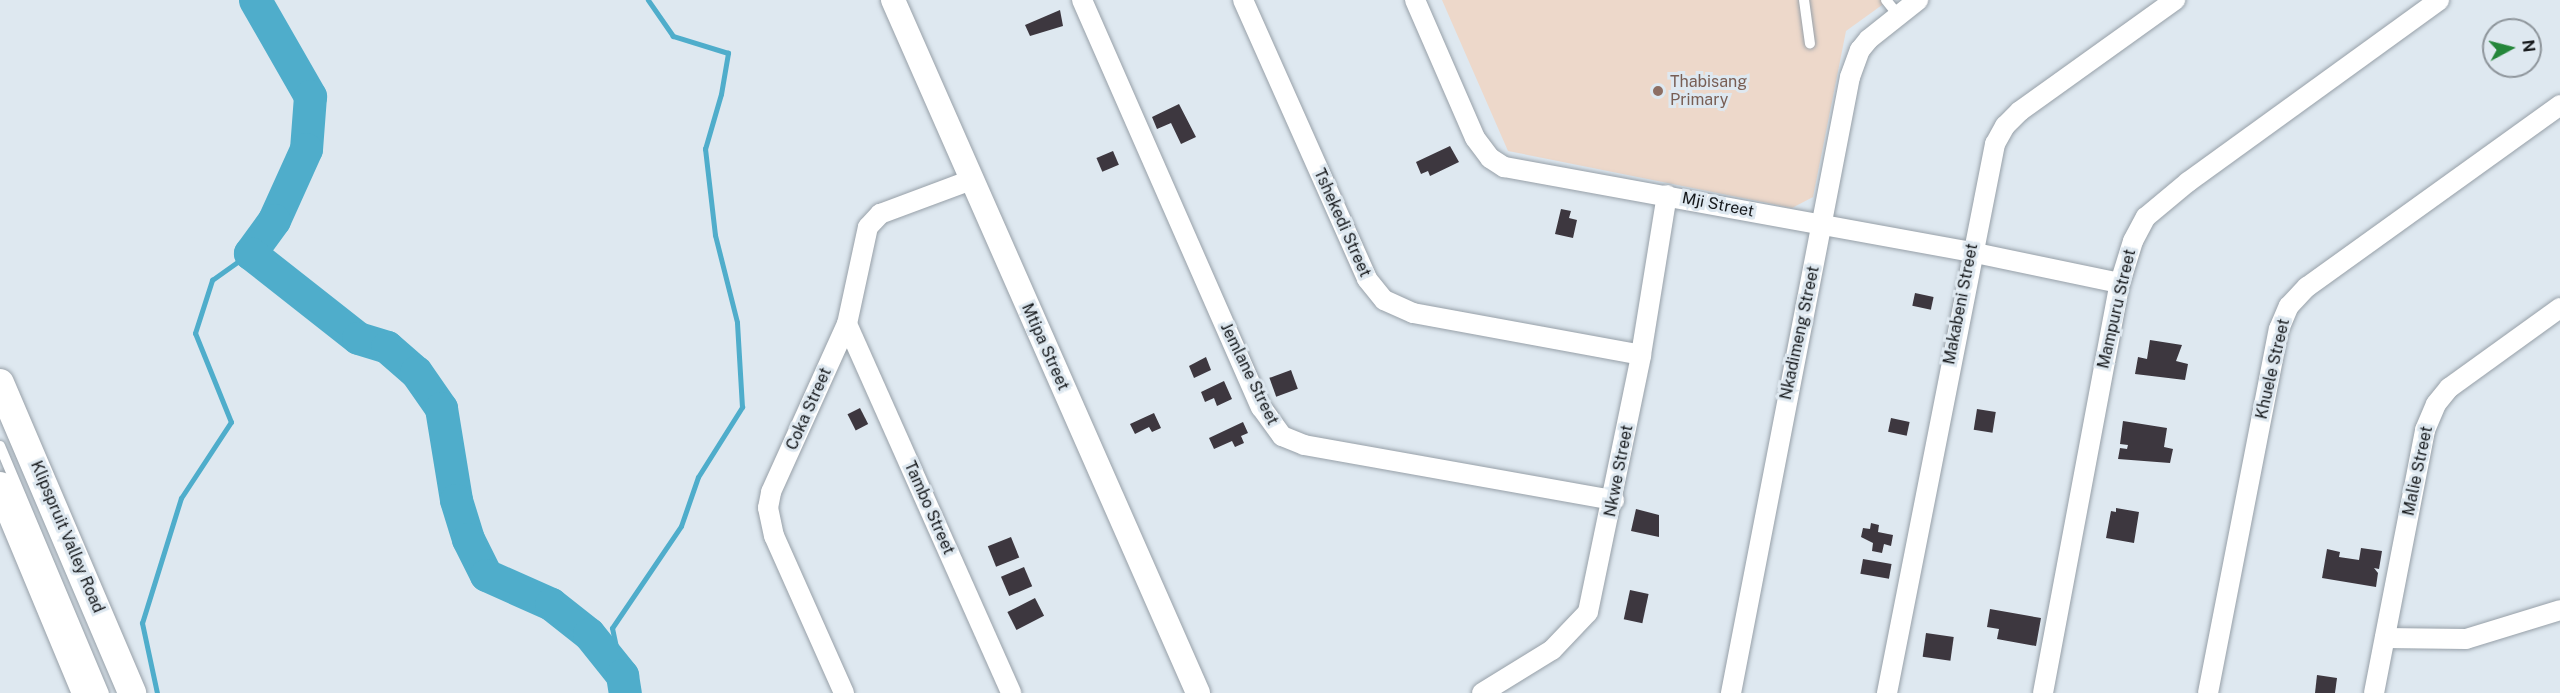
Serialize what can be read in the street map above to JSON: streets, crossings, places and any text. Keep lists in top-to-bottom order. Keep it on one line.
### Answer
{"streets":{"main road":["Klipspruit Valley Road"],"street":["Mji Street","Tshekedi Street","Makabeni Street","Mampuru Street","Nkadimeng Street","Mtipa Street","Khuele Street","Jemlane Street","Coka Street","Nkwe Street","Malie Street","Tambo Street"]},"crossings":[["Mji Street","Makabeni Street"],["Mji Street","Mampuru Street"],["Mji Street","Nkadimeng Street"],["Mji Street","Nkwe Street"],["Tshekedi Street","Nkwe Street"],["Mtipa Street","Coka Street"],["Jemlane Street","Nkwe Street"],["Coka Street","Tambo Street"]],"places":["Thabisang Primary"],"north":"right"}
